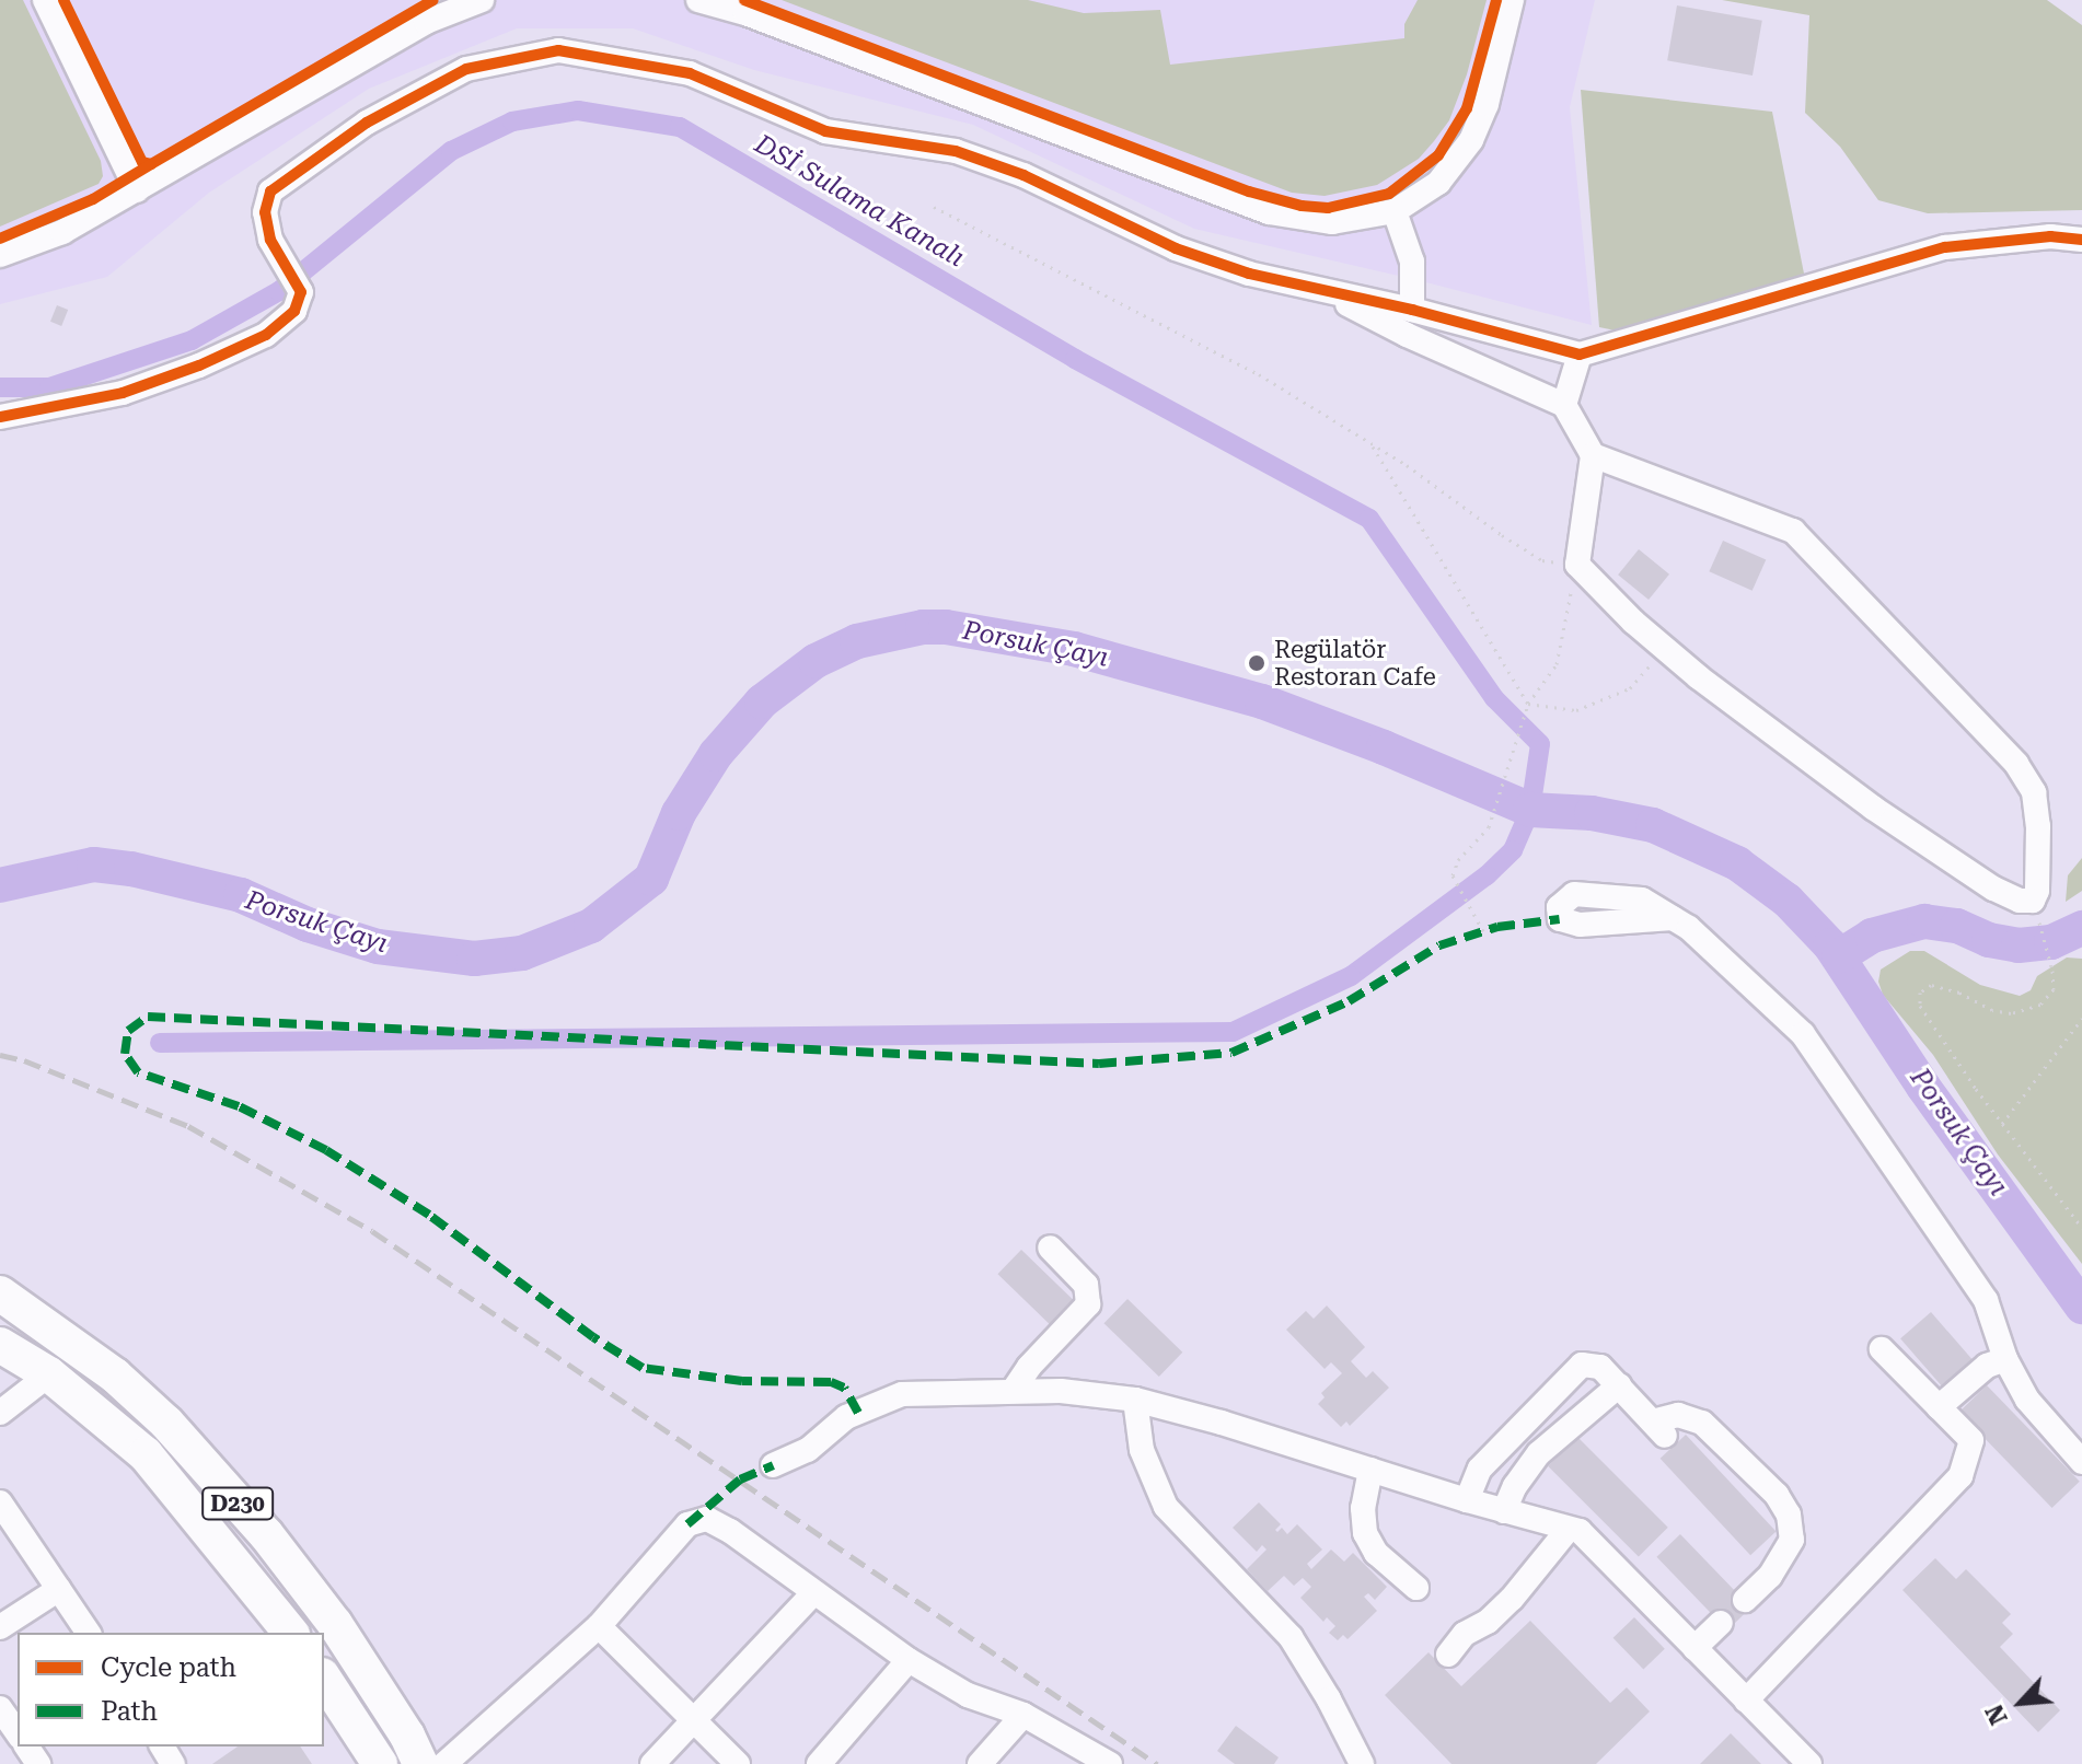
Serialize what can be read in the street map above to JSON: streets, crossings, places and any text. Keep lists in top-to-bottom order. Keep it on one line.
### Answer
{"streets":{"highway":["D230"]},"water":["DSİ Sulama Kanalı","Porsuk Çayı"],"places":["Regülatör Restoran Cafe"],"legend":["Cycle path","Path"],"north":"bottom left"}
